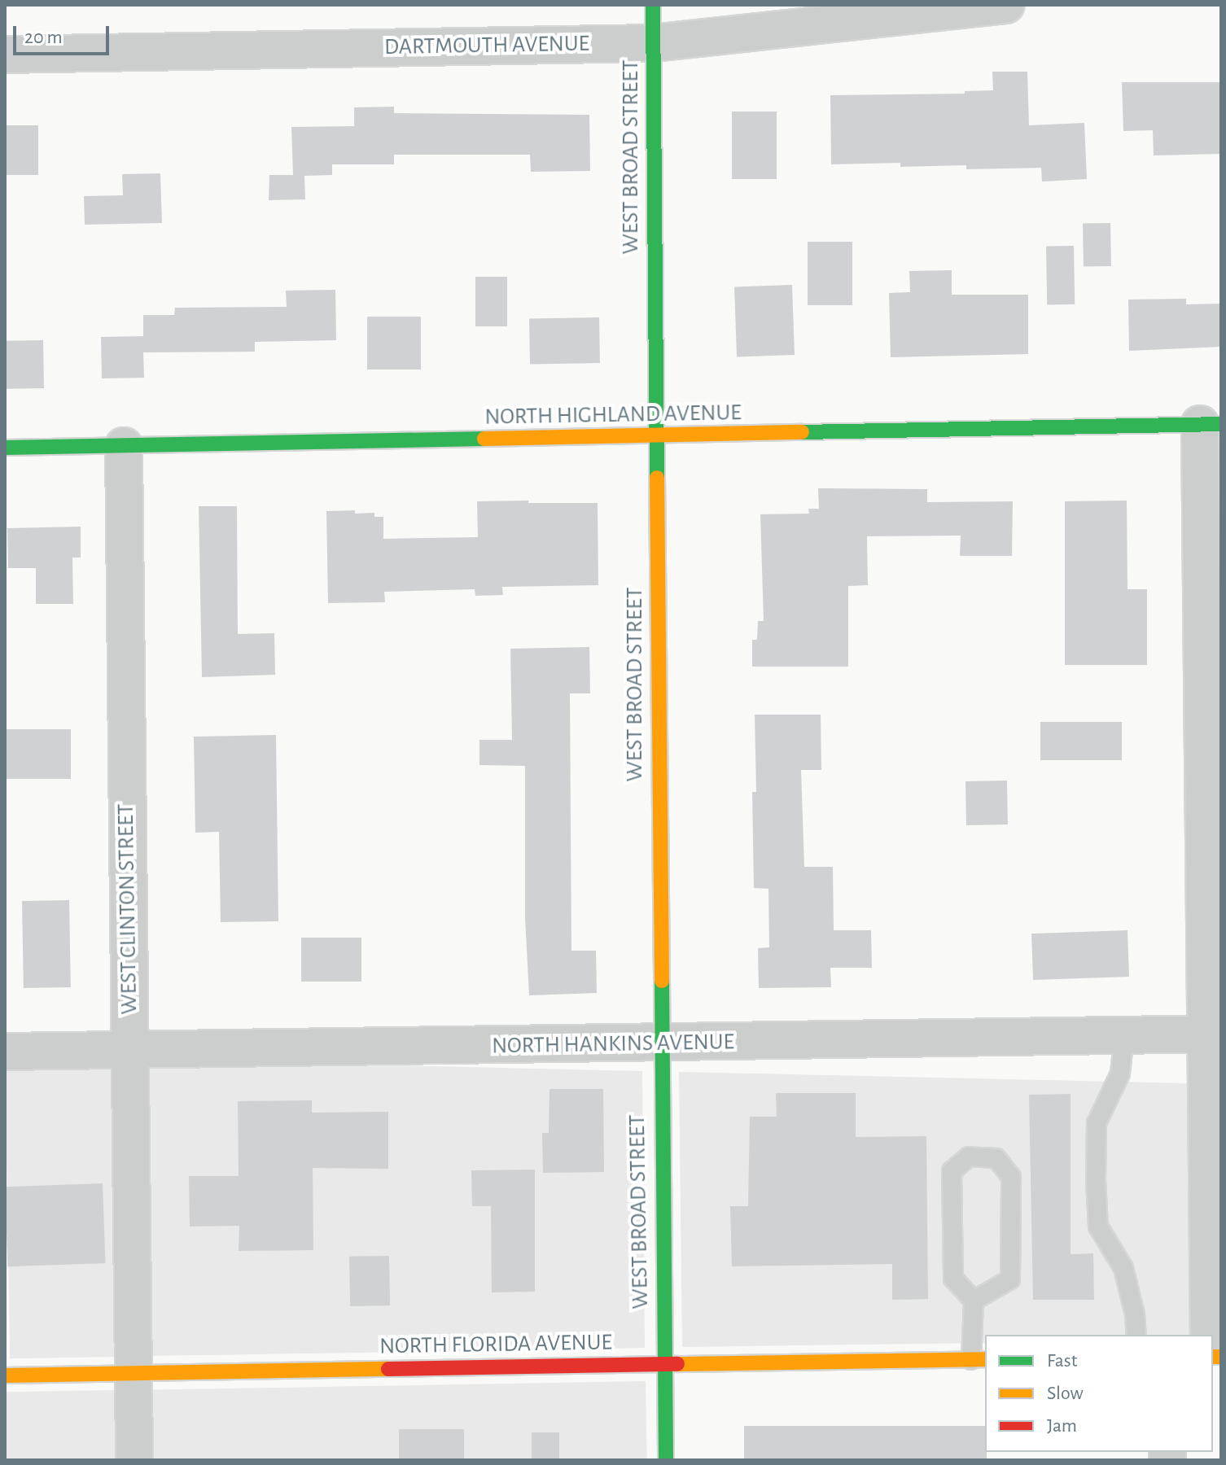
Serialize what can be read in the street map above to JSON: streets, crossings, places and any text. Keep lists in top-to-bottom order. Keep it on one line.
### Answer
{"streets":{"street":["DARTMOUTH AVENUE","WEST BROAD STREET","NORTH HIGHLAND AVENUE","WEST CLINTON STREET","NORTH HANKINS AVENUE","NORTH FLORIDA AVENUE"]},"crossings":[["DARTMOUTH AVENUE","WEST BROAD STREET"],["WEST BROAD STREET","NORTH HIGHLAND AVENUE"],["WEST BROAD STREET","NORTH HANKINS AVENUE"],["WEST BROAD STREET","NORTH FLORIDA AVENUE"],["NORTH HIGHLAND AVENUE","WEST CLINTON STREET"],["WEST CLINTON STREET","NORTH HANKINS AVENUE"],["WEST CLINTON STREET","NORTH FLORIDA AVENUE"]],"legend":["Fast","Slow","Jam"],"scale_bar":"20 m"}
